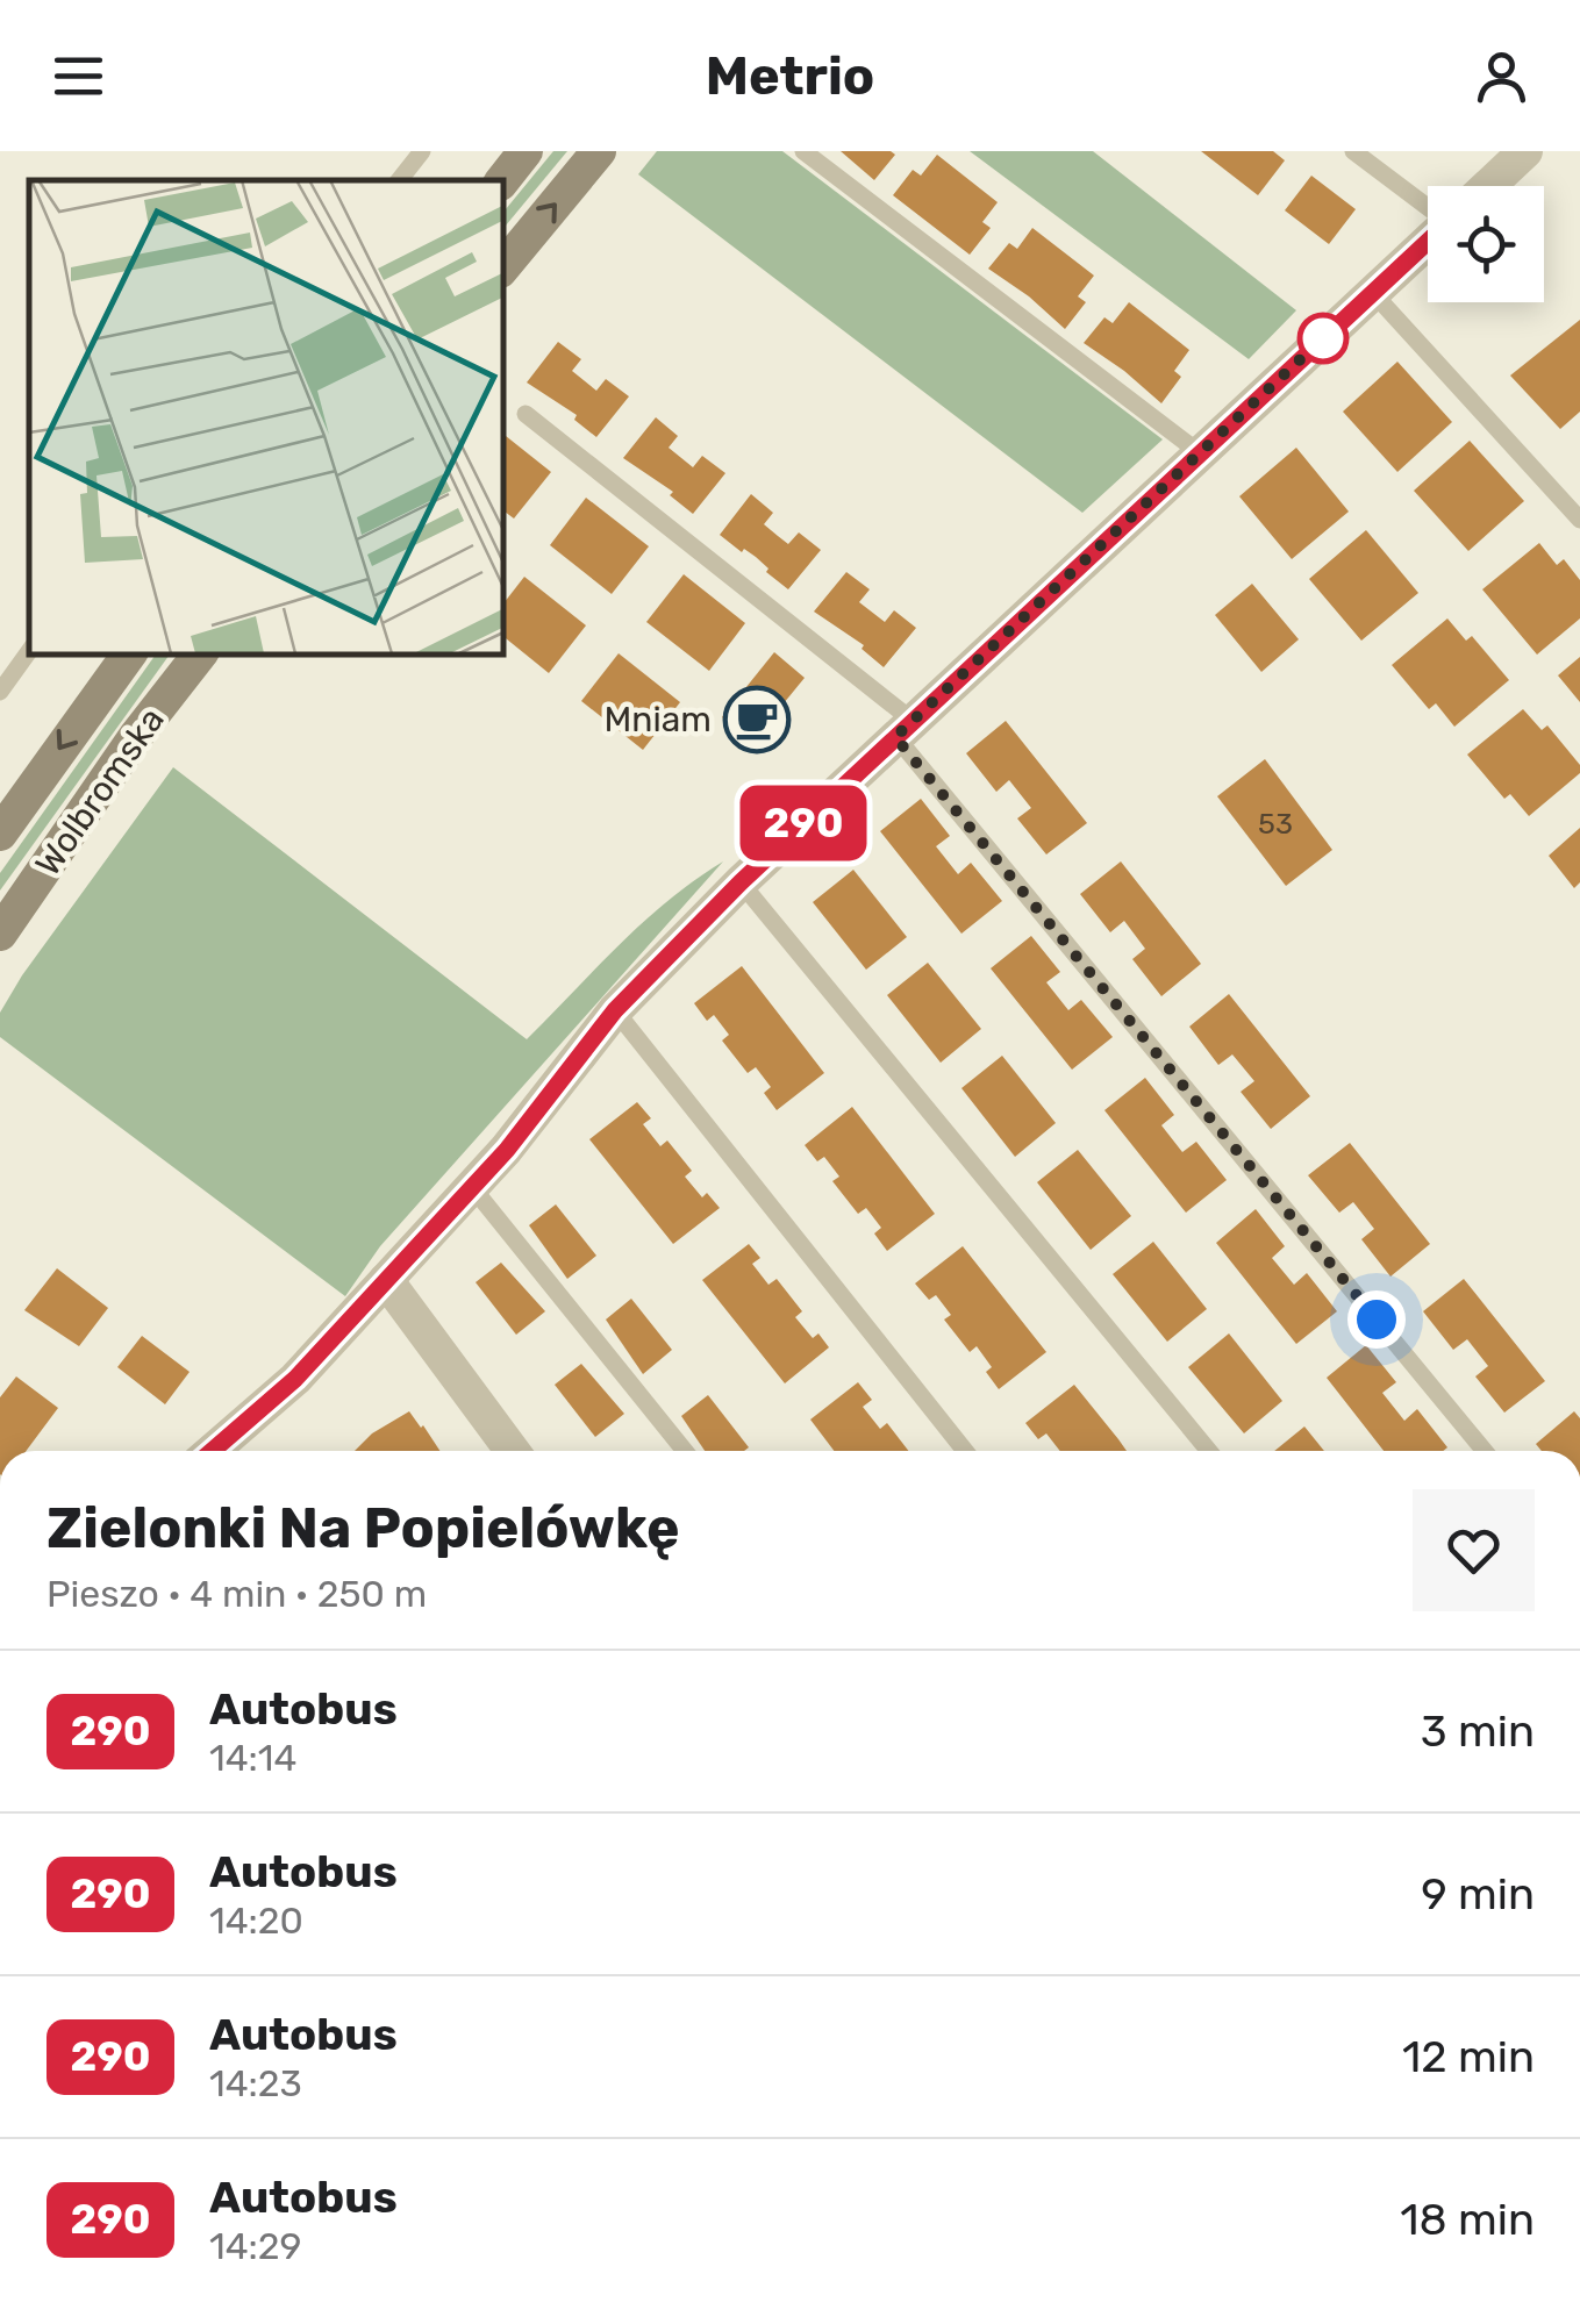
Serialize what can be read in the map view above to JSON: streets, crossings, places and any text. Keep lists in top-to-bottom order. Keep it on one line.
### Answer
{"streets":{"main road":["Wolbromska"]},"places":{"cafe":["Mniam"]},"lines":["bus line 290"],"house_numbers":["53"],"page":{"header":"Metrio","on_map":"290","heading":["Zielonki Na Popielówkę","Pieszo · 4 min · 250 m"],"list":[{"mark":"290","name":"Autobus","note":"14:14","value":"3 min"},{"mark":"290","name":"Autobus","note":"14:20","value":"9 min"},{"mark":"290","name":"Autobus","note":"14:23","value":"12 min"},{"mark":"290","name":"Autobus","note":"14:29","value":"18 min"}]}}
